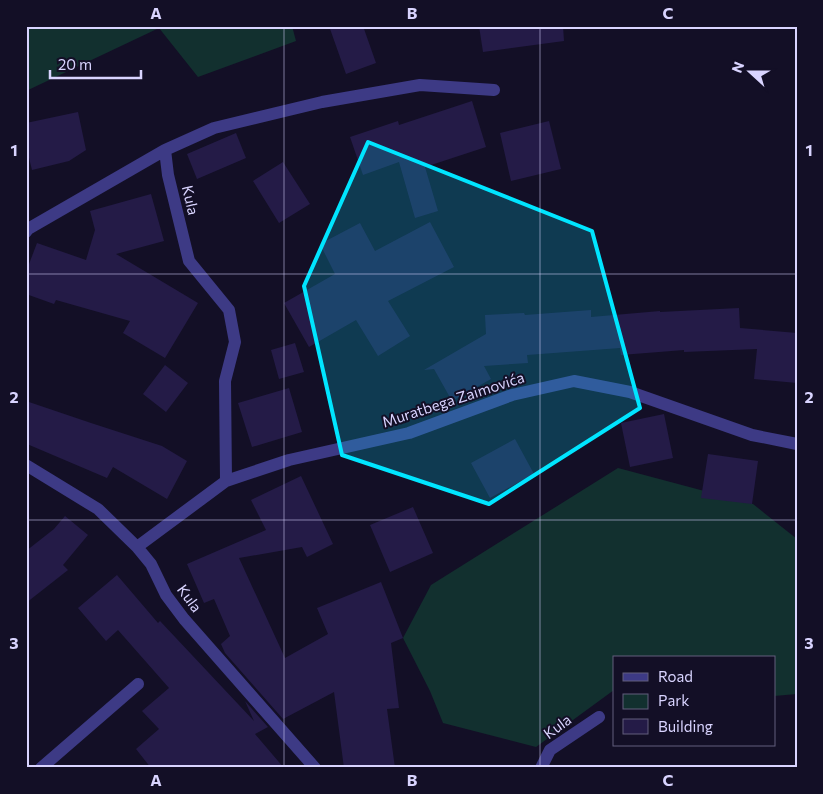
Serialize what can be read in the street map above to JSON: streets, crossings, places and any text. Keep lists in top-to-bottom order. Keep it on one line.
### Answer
{"streets":{"street":["Kula","Muratbega Zaimovića"]},"crossings":[["Kula","Muratbega Zaimovića"]],"legend":["Road","Park","Building"],"scale_bar":"20 m","north":"left","grid":{"columns":["A","B","C"],"rows":["1","2","3"]}}
